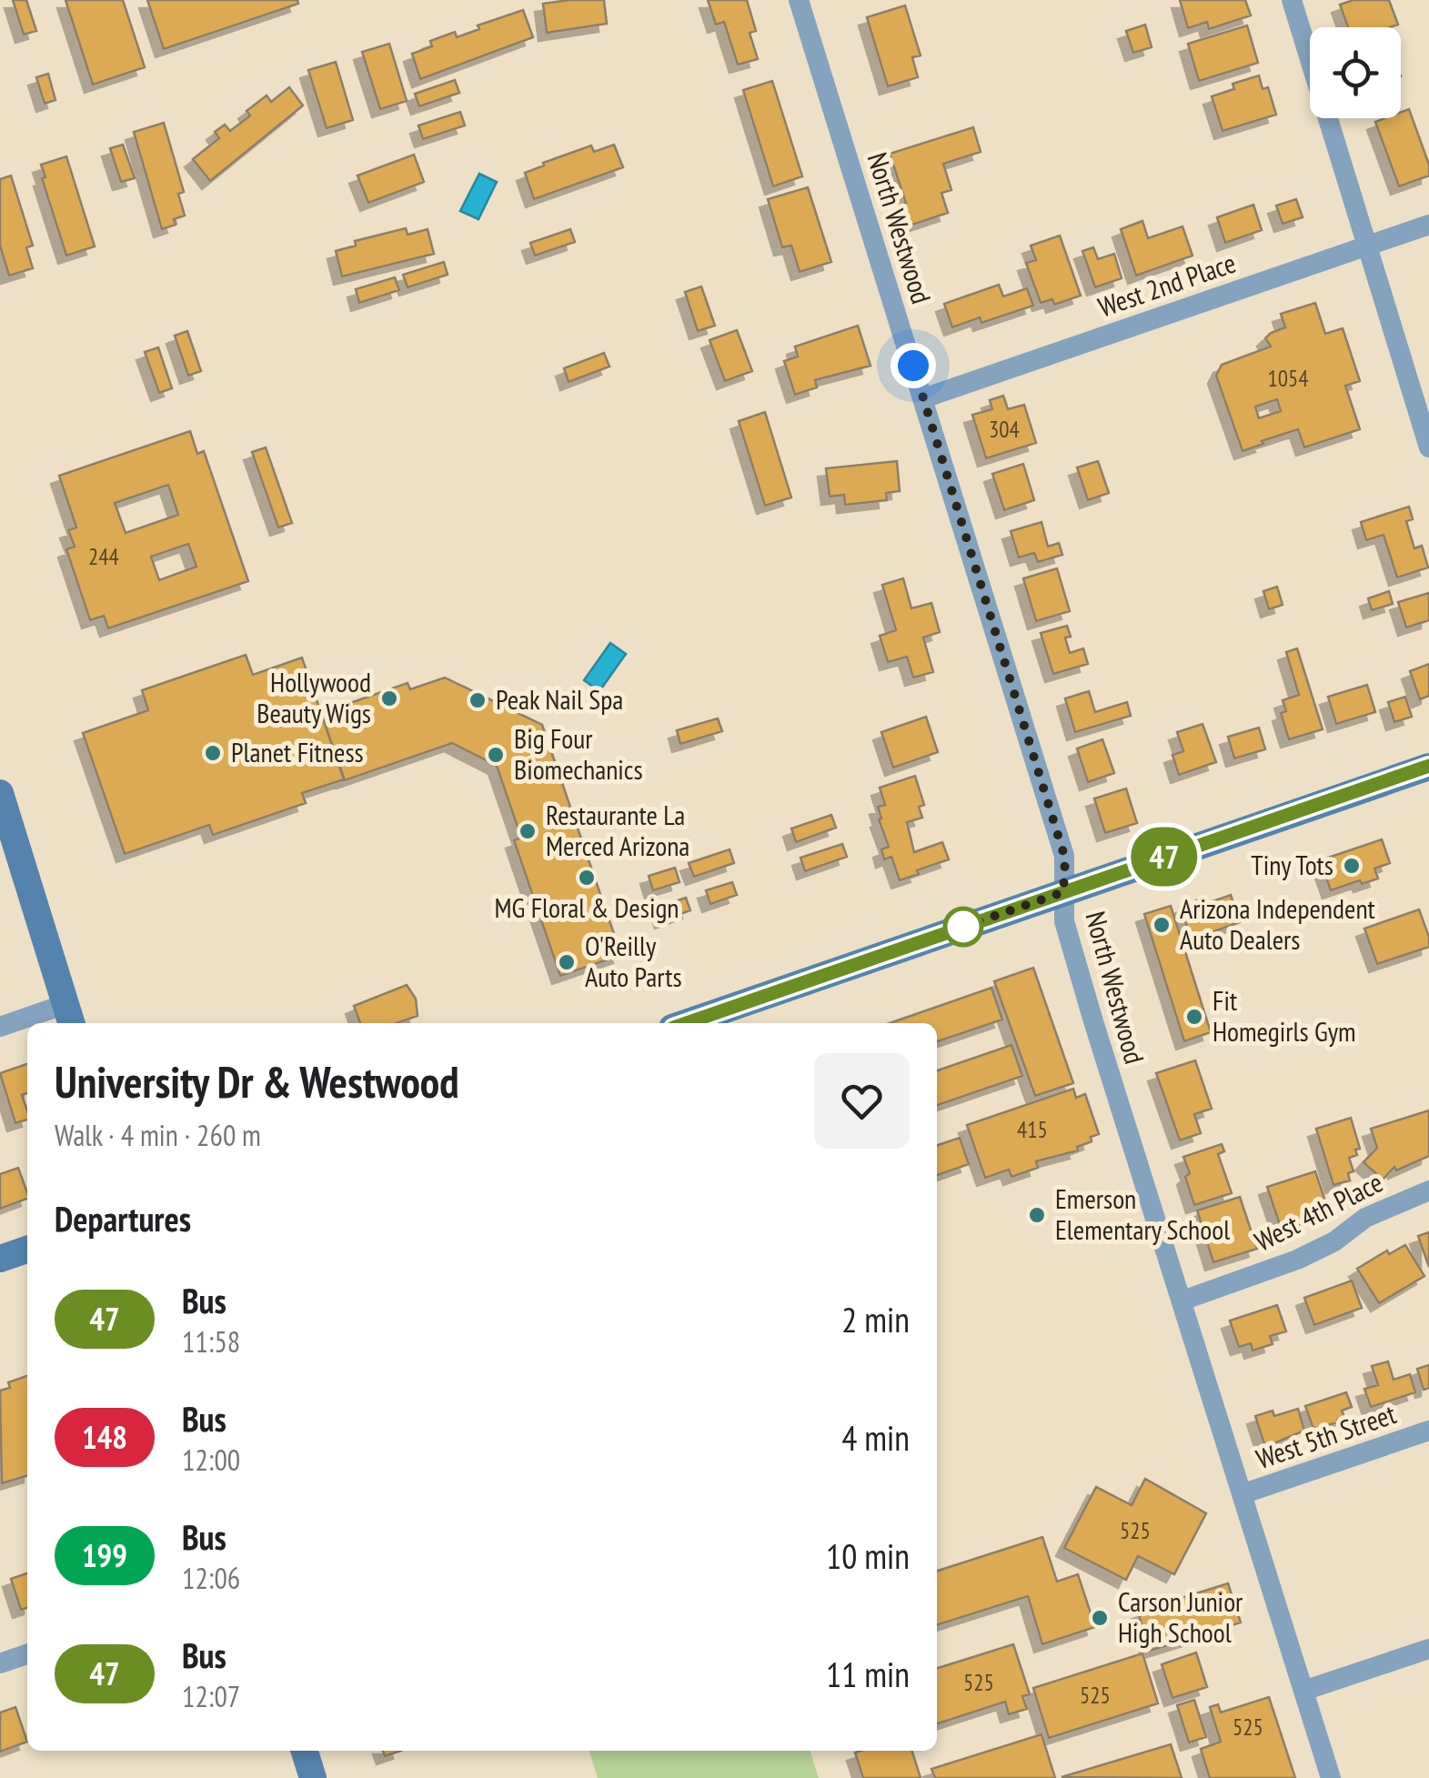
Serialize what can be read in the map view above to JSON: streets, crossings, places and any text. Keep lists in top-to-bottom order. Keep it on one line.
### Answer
{"streets":{"street":["North Westwood","West 2nd Place","West 4th Place","West 5th Street"]},"crossings":[["North Westwood","West 2nd Place"],["North Westwood","West 4th Place"],["North Westwood","West 5th Street"]],"places":["Hollywood Beauty Wigs","Peak Nail Spa","Planet Fitness","Big Four Biomechanics","Restaurante La Merced Arizona","Tiny Tots","MG Floral & Design","Arizona Independent Auto Dealers","O'Reilly Auto Parts","Fit Homegirls Gym","Emerson Elementary School","Carson Junior High School"],"lines":["bus line 47"],"house_numbers":["1054","304","244","415","525","525","525","525"],"page":{"on_map":"47","heading":[["University Dr & Westwood","Walk · 4 min · 260 m"],"Departures"],"list":[{"mark":"47","name":"Bus","note":"11:58","value":"2 min"},{"mark":"148","name":"Bus","note":"12:00","value":"4 min"},{"mark":"199","name":"Bus","note":"12:06","value":"10 min"},{"mark":"47","name":"Bus","note":"12:07","value":"11 min"}]}}
